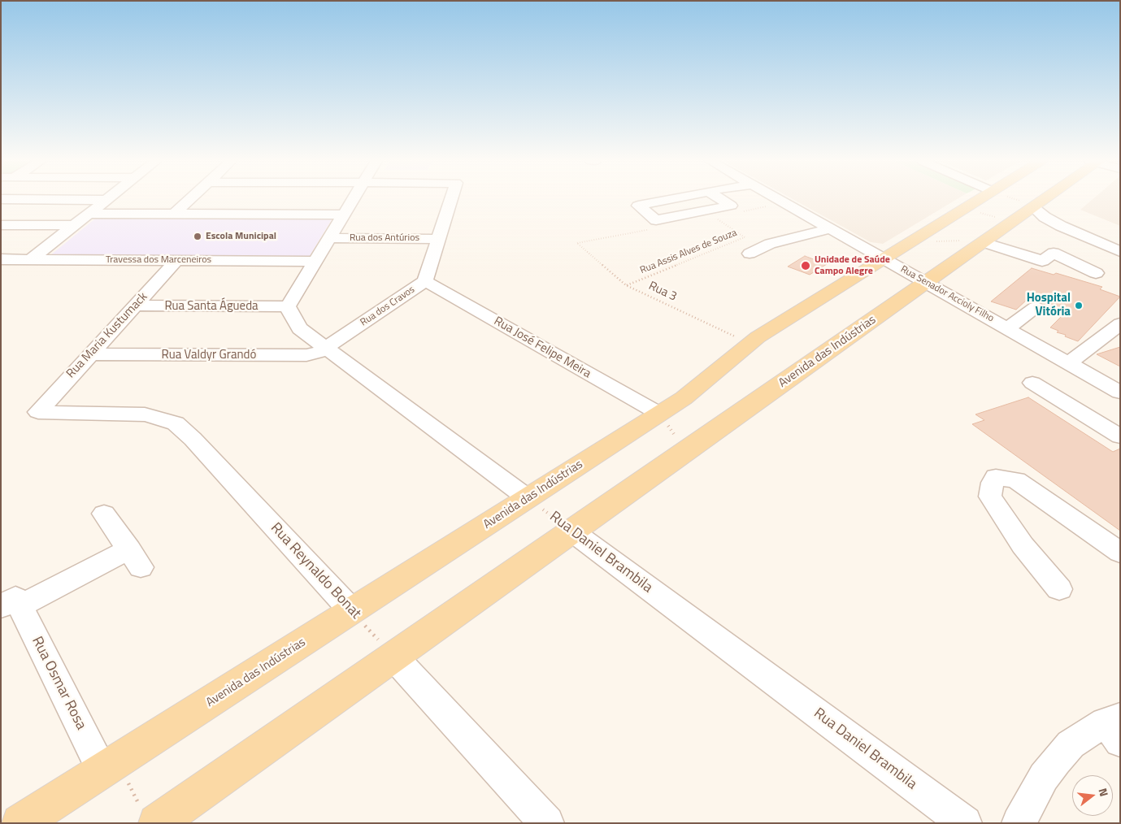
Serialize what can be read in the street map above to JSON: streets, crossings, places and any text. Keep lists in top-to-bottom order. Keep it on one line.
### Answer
{"streets":{"main road":["Avenida das Indústrias"],"street":["Rua dos Antúrios","Travessa dos Marceneiros","Rua Senador Accioly Filho","Rua Santa Águeda","Rua dos Cravos","Rua Maria Kustumack","Rua José Felipe Meira","Rua Valdyr Grandó","Rua Daniel Brambila","Rua Reynaldo Bonat","Rua Osmar Rosa"],"path":["Rua Assis Alves de Souza","Rua 3"]},"crossings":[["Rua dos Antúrios","Rua dos Cravos"],["Rua Assis Alves de Souza","Rua 3"],["Travessa dos Marceneiros","Rua Maria Kustumack"],["Rua 3","Avenida das Indústrias"],["Rua Senador Accioly Filho","Avenida das Indústrias"],["Rua Santa Águeda","Rua Maria Kustumack"],["Rua dos Cravos","Rua José Felipe Meira"],["Rua dos Cravos","Rua Valdyr Grandó"],["Rua Maria Kustumack","Rua Valdyr Grandó"],["Rua Maria Kustumack","Rua Reynaldo Bonat"],["Rua José Felipe Meira","Avenida das Indústrias"],["Avenida das Indústrias","Rua Daniel Brambila"],["Avenida das Indústrias","Rua Reynaldo Bonat"],["Avenida das Indústrias","Rua Osmar Rosa"]],"places":["Escola Municipal","Unidade de Saúde Campo Alegre","Hospital Vitória"],"north":"right"}
